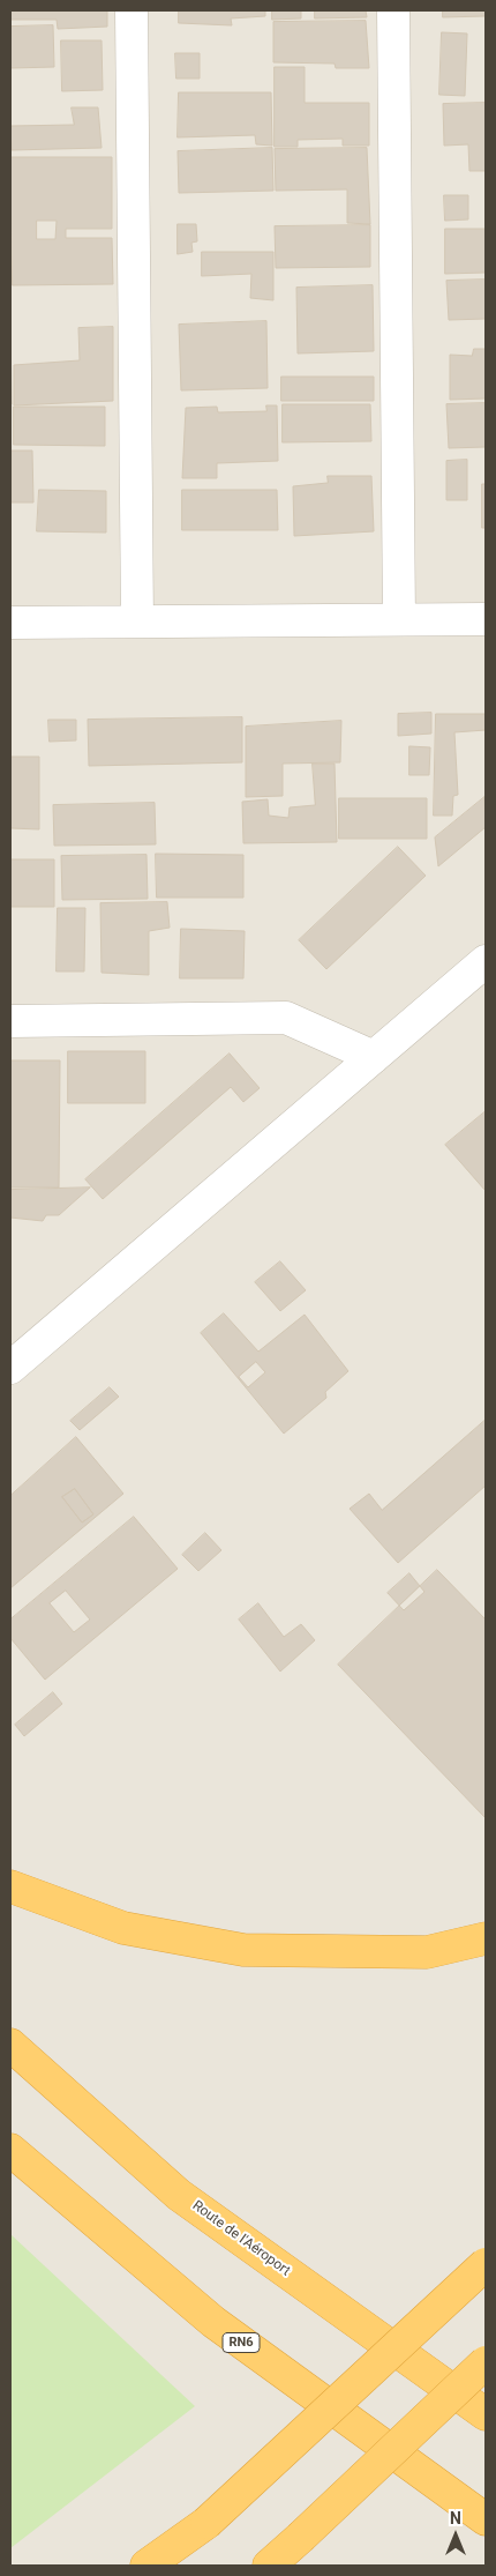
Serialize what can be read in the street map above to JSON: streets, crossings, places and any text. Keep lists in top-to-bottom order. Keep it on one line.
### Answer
{"streets":{"highway":["Route de l'Aéroport","RN6"]},"north":"top"}
